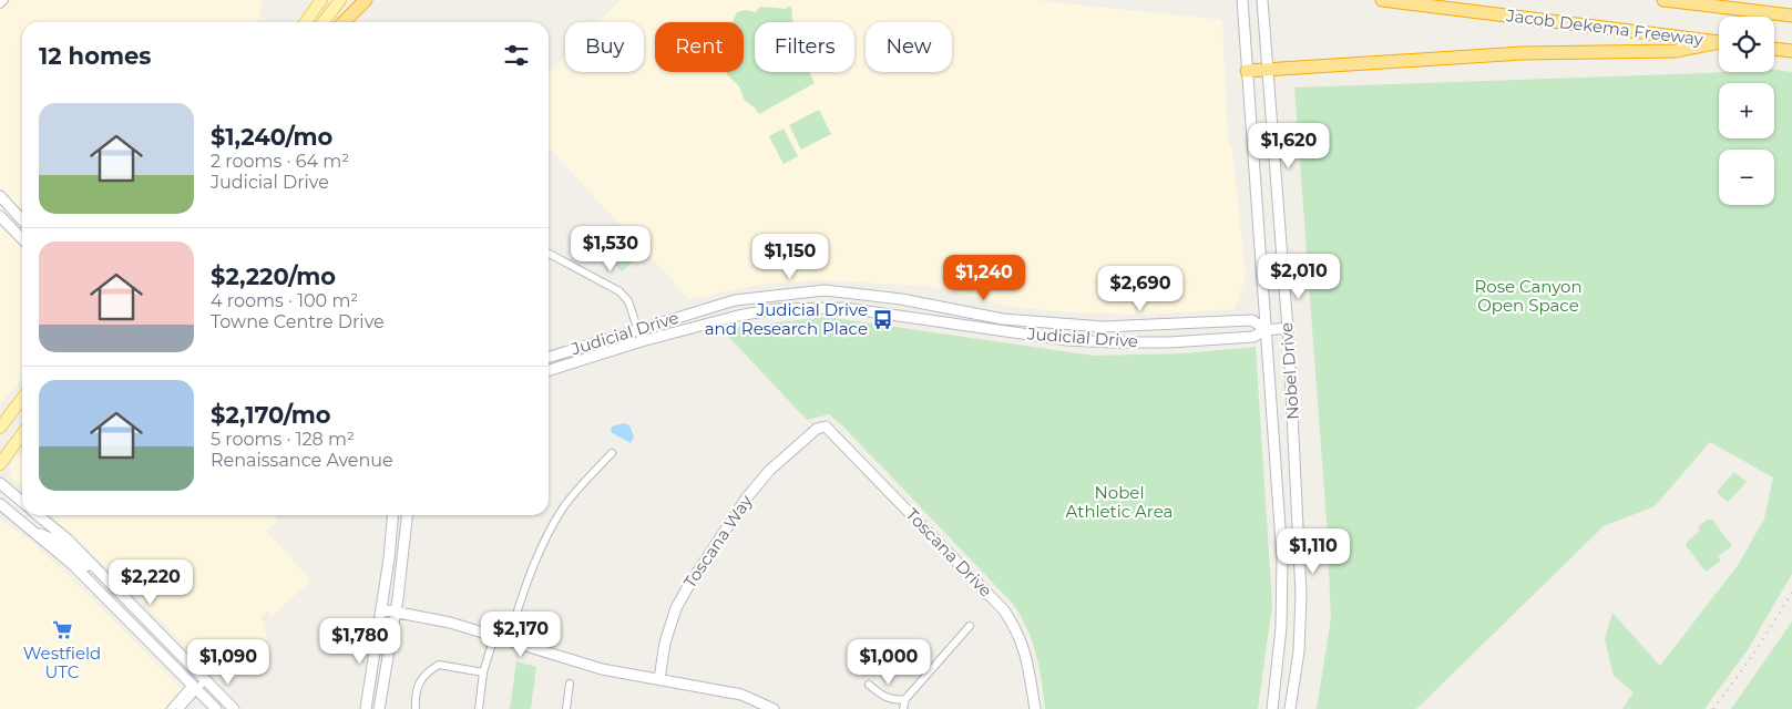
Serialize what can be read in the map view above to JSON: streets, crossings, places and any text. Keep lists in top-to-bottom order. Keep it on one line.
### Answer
{"streets":{"highway":["Jacob Dekema Freeway"],"street":["Judicial Drive","Nobel Drive","Toscana Way","Toscana Drive"]},"crossings":[["Judicial Drive","Nobel Drive"],["Toscana Way","Toscana Drive"]],"parks":["Rose Canyon Open Space","Nobel Athletic Area"],"places":{"bus stop":["Judicial Drive and Research Place"],"supermarket":["Westfield UTC"]},"page":{"map_buttons":["+","−"],"chip":["Buy","Rent","Filters","New"],"heading":"12 homes","list":[{"name":"$1,240/mo","note":"2 rooms · 64 m² · Judicial Drive"},{"name":"$2,220/mo","note":"4 rooms · 100 m² · Towne Centre Drive"},{"name":"$2,170/mo","note":"5 rooms · 128 m² · Renaissance Avenue"}],"price":["$1,620","$1,530","$1,150","$2,010","$1,240","$2,690","$1,110","$2,220","$2,170","$1,780","$1,090","$1,000"]}}
